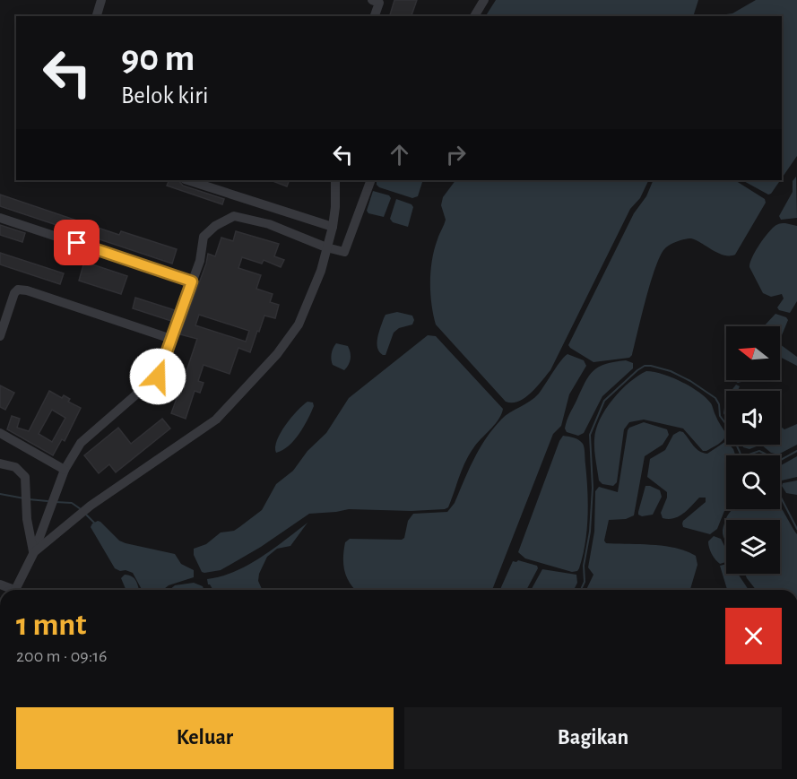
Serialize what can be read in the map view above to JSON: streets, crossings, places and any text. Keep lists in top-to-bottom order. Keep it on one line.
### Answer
{"north":"left","page":{"turn":["90 m","Belok kiri"],"heading":["1 mnt","200 m · 09:16"],"buttons":["Keluar","Bagikan"]}}
